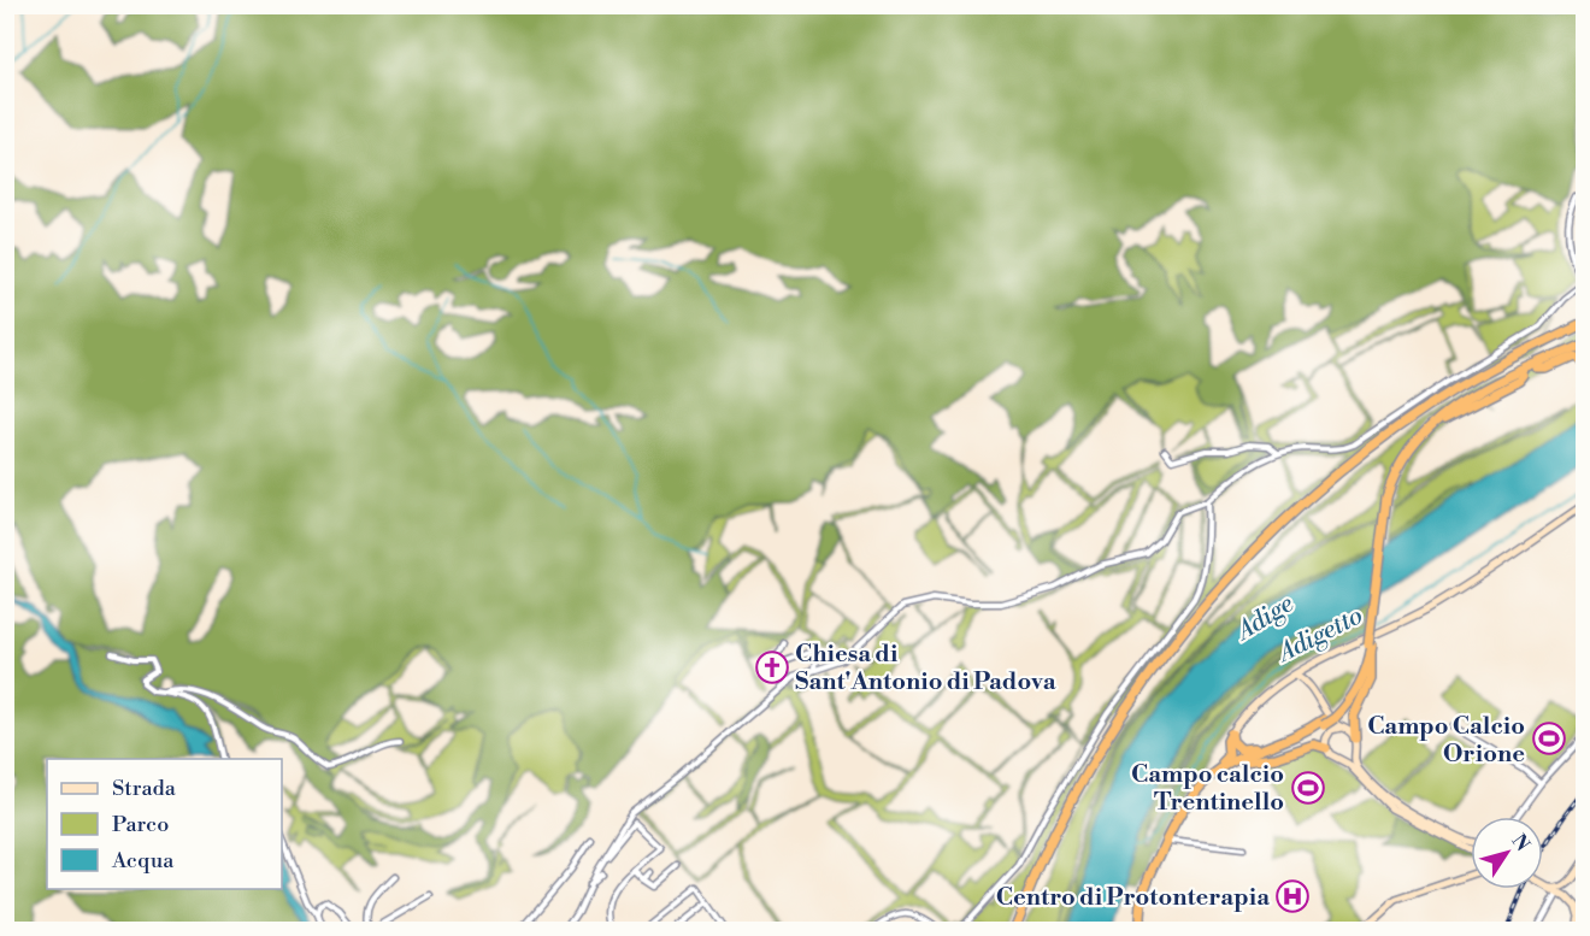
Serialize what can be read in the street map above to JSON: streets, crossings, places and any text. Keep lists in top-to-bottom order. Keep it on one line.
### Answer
{"water":["Adige","Adigetto"],"places":{"church":["Chiesa di Sant'Antonio di Padova"],"sports":["Campo Calcio Orione","Campo calcio Trentinello"],"hospital":["Centro di Protonterapia"]},"legend":["Strada","Parco","Acqua"],"north":"top right"}
